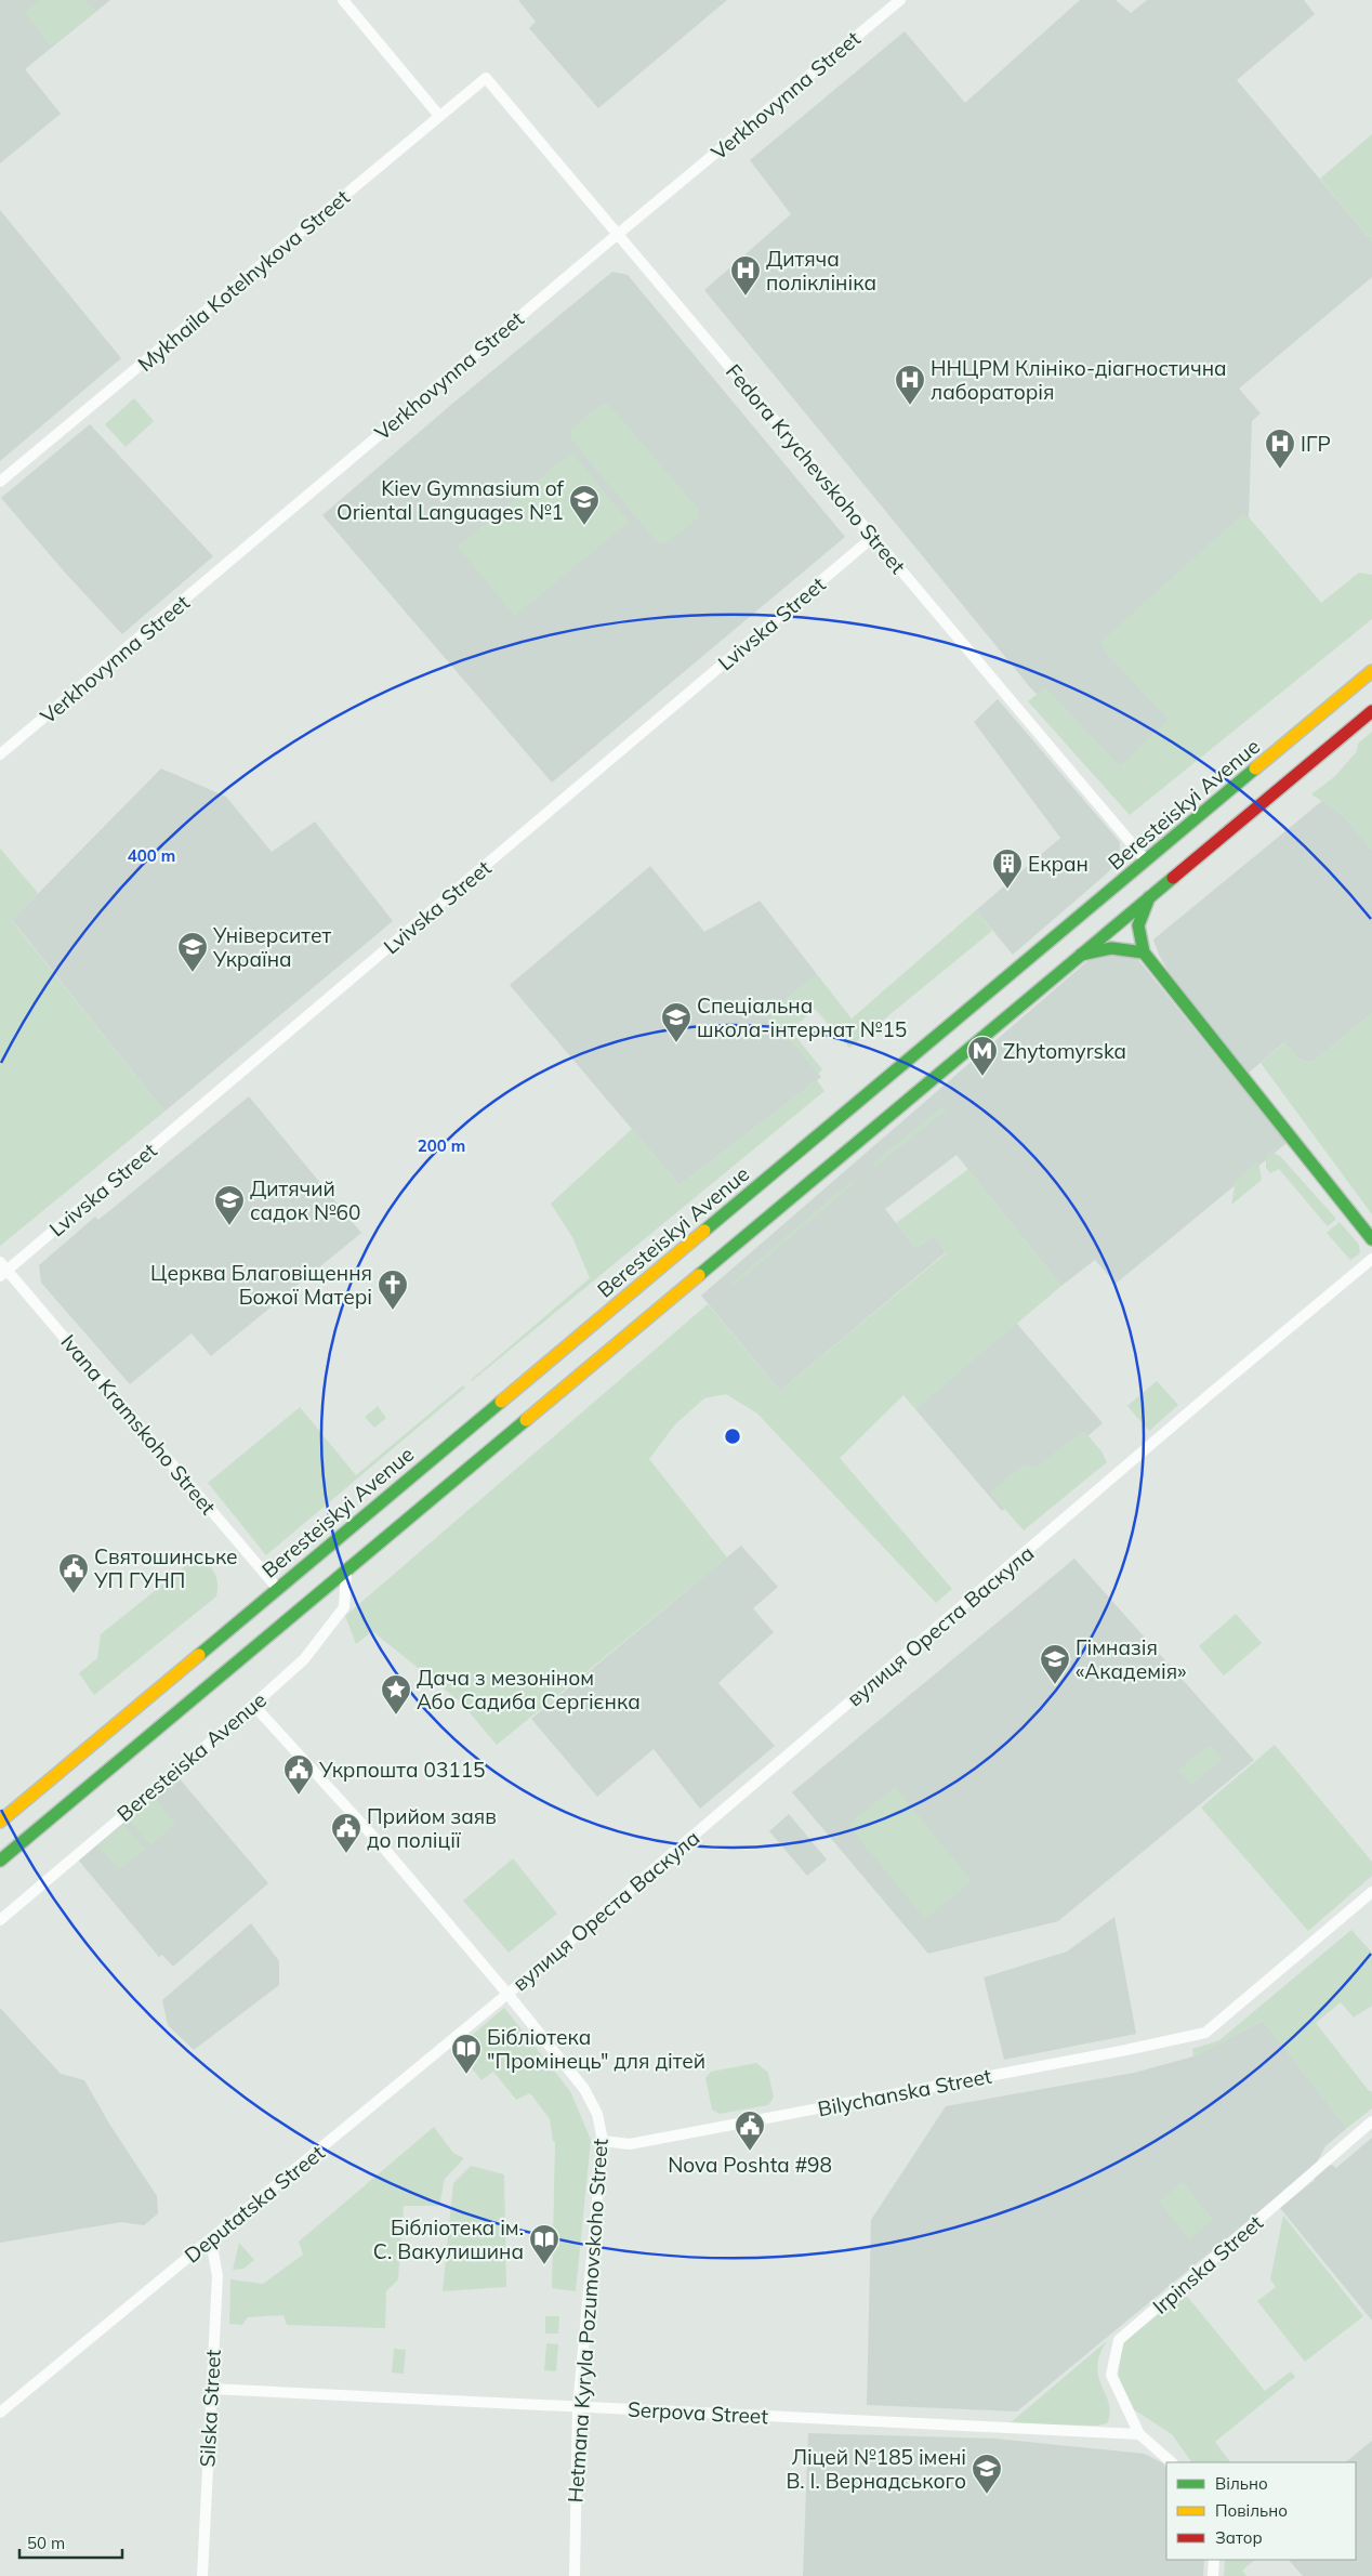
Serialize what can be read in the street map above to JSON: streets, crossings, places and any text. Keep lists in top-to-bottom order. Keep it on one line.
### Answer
{"streets":{"main road":["Beresteiskyi Avenue"],"street":["Verkhovynna Street","Mykhaila Kotelnykova Street","Fedora Krychevskoho Street","Lvivska Street","Ivana Kramskoho Street","вулиця Ореста Васкула","Beresteiska Avenue","Bilychanska Street","Deputatska Street","Irpinska Street","Hetmana Kyryla Pozumovskoho Street","Silska Street","Serpova Street"]},"crossings":[["Verkhovynna Street","Fedora Krychevskoho Street"],["Mykhaila Kotelnykova Street","Fedora Krychevskoho Street"],["Fedora Krychevskoho Street","Lvivska Street"],["Fedora Krychevskoho Street","Beresteiskyi Avenue"],["Lvivska Street","Ivana Kramskoho Street"],["Beresteiskyi Avenue","Ivana Kramskoho Street"],["вулиця Ореста Васкула","Deputatska Street"],["вулиця Ореста Васкула","Hetmana Kyryla Pozumovskoho Street"],["Beresteiska Avenue","Hetmana Kyryla Pozumovskoho Street"],["Bilychanska Street","Hetmana Kyryla Pozumovskoho Street"],["Deputatska Street","Hetmana Kyryla Pozumovskoho Street"],["Deputatska Street","Silska Street"],["Irpinska Street","Serpova Street"],["Hetmana Kyryla Pozumovskoho Street","Serpova Street"],["Silska Street","Serpova Street"]],"places":{"hospital":["Дитяча поліклініка","ННЦРМ Клініко-діагностична лабораторія","ІГР"],"school or university":["Kiev Gymnasium of Oriental Languages №1","Університет Україна","Спеціальна школа-інтернат №15","Дитячий садок №60","Гімназія «Академія»","Ліцей №185 імені В. І. Вернадського"],"building":["Екран"],"metro station":["Zhytomyrska"],"church":["Церква Благовіщення Божої Матері"],"public building":["Святошинське УП ГУНП","Укрпошта 03115","Прийом заяв до поліції","Nova Poshta #98"],"place":["Дача з мезоніном Або Садиба Сергієнка"],"library":["Бібліотека \"Промінець\" для дітей","Бібліотека ім. С. Вакулишина"]},"legend":["Вільно","Повільно","Затор"],"scale_bar":"50 m","rings":["400 m","200 m"]}
